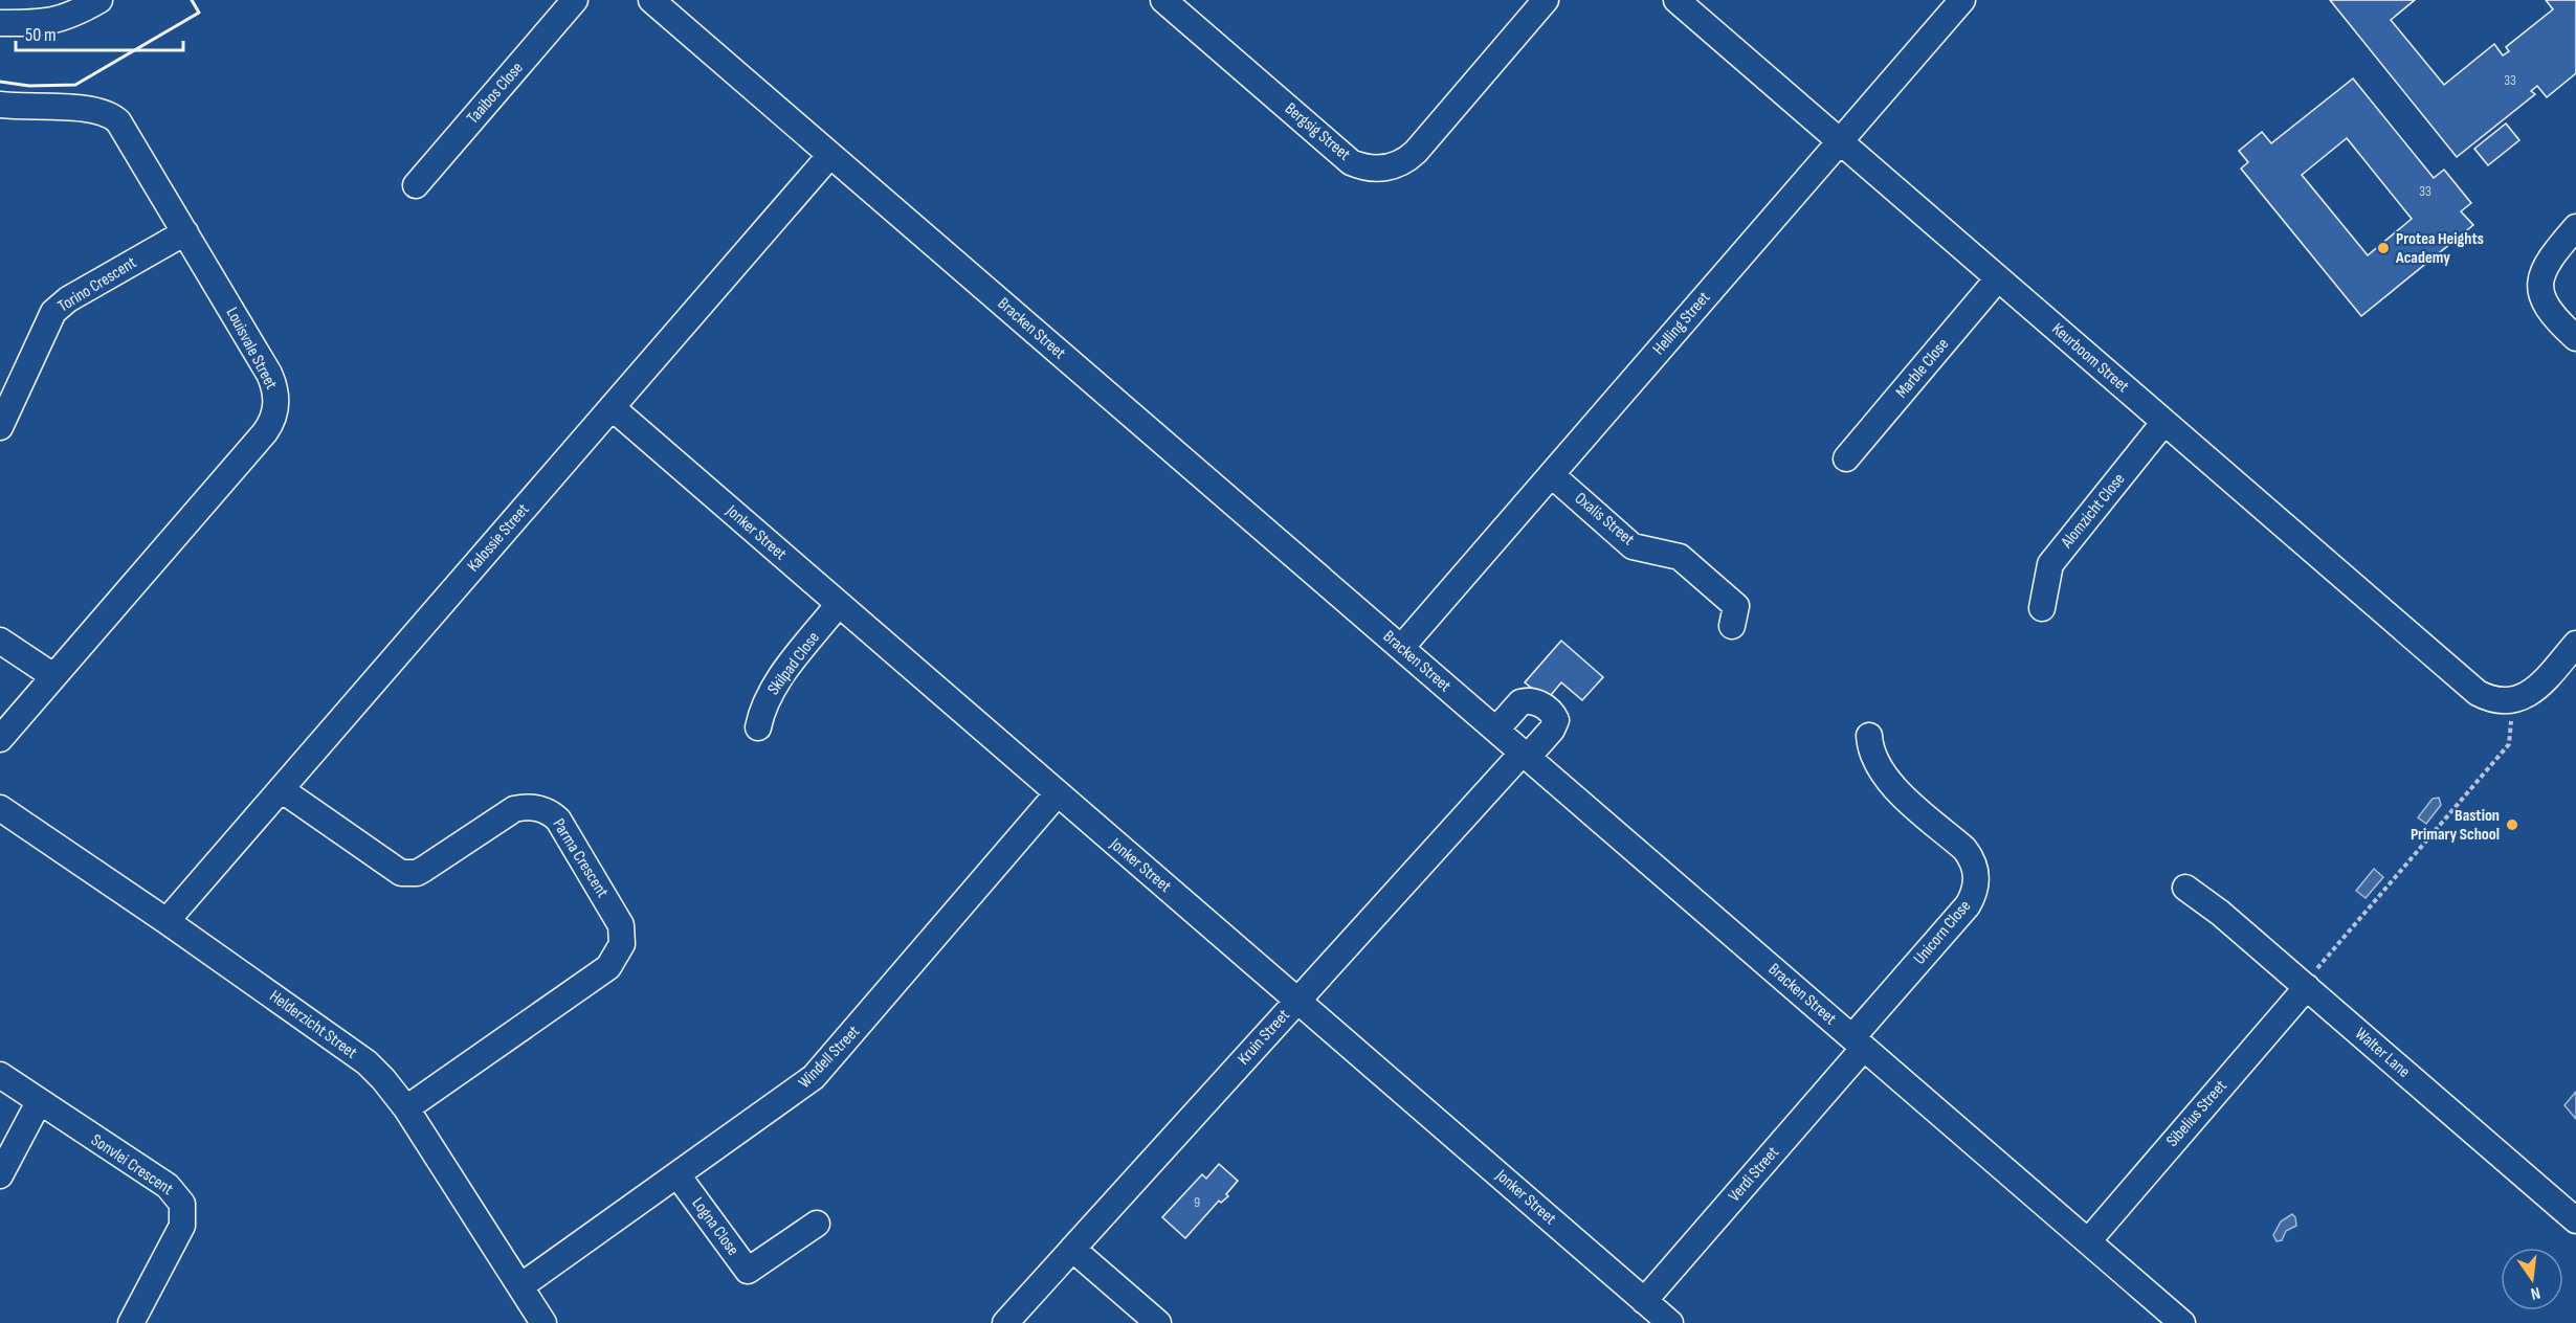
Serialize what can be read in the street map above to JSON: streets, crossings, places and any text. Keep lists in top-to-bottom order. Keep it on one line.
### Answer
{"streets":{"street":["Taaibos Close","Bergsig Street","Torino Crescent","Helling Street","Bracken Street","Louisvale Street","Keurboom Street","Marble Close","Alomzicht Close","Oxalis Street","Jonker Street","Kalossie Street","Skilpad Close","Parma Crescent","Unicorn Close","Helderzicht Street","Kruin Street","Walter Lane","Windell Street","Sibelius Street","Sonvlei Crescent","Verdi Street","Logna Close"]},"crossings":[["Torino Crescent","Louisvale Street"],["Helling Street","Bracken Street"],["Helling Street","Keurboom Street"],["Helling Street","Oxalis Street"],["Bracken Street","Kalossie Street"],["Bracken Street","Unicorn Close"],["Bracken Street","Kruin Street"],["Bracken Street","Sibelius Street"],["Bracken Street","Verdi Street"],["Keurboom Street","Marble Close"],["Keurboom Street","Alomzicht Close"],["Jonker Street","Kalossie Street"],["Jonker Street","Skilpad Close"],["Jonker Street","Kruin Street"],["Jonker Street","Windell Street"],["Jonker Street","Verdi Street"],["Kalossie Street","Parma Crescent"],["Kalossie Street","Helderzicht Street"],["Parma Crescent","Helderzicht Street"],["Unicorn Close","Verdi Street"],["Helderzicht Street","Windell Street"],["Walter Lane","Sibelius Street"],["Windell Street","Logna Close"]],"places":["Protea Heights Academy","Bastion Primary School"],"house_numbers":["33","33","9"],"scale_bar":"50 m","north":"bottom"}
